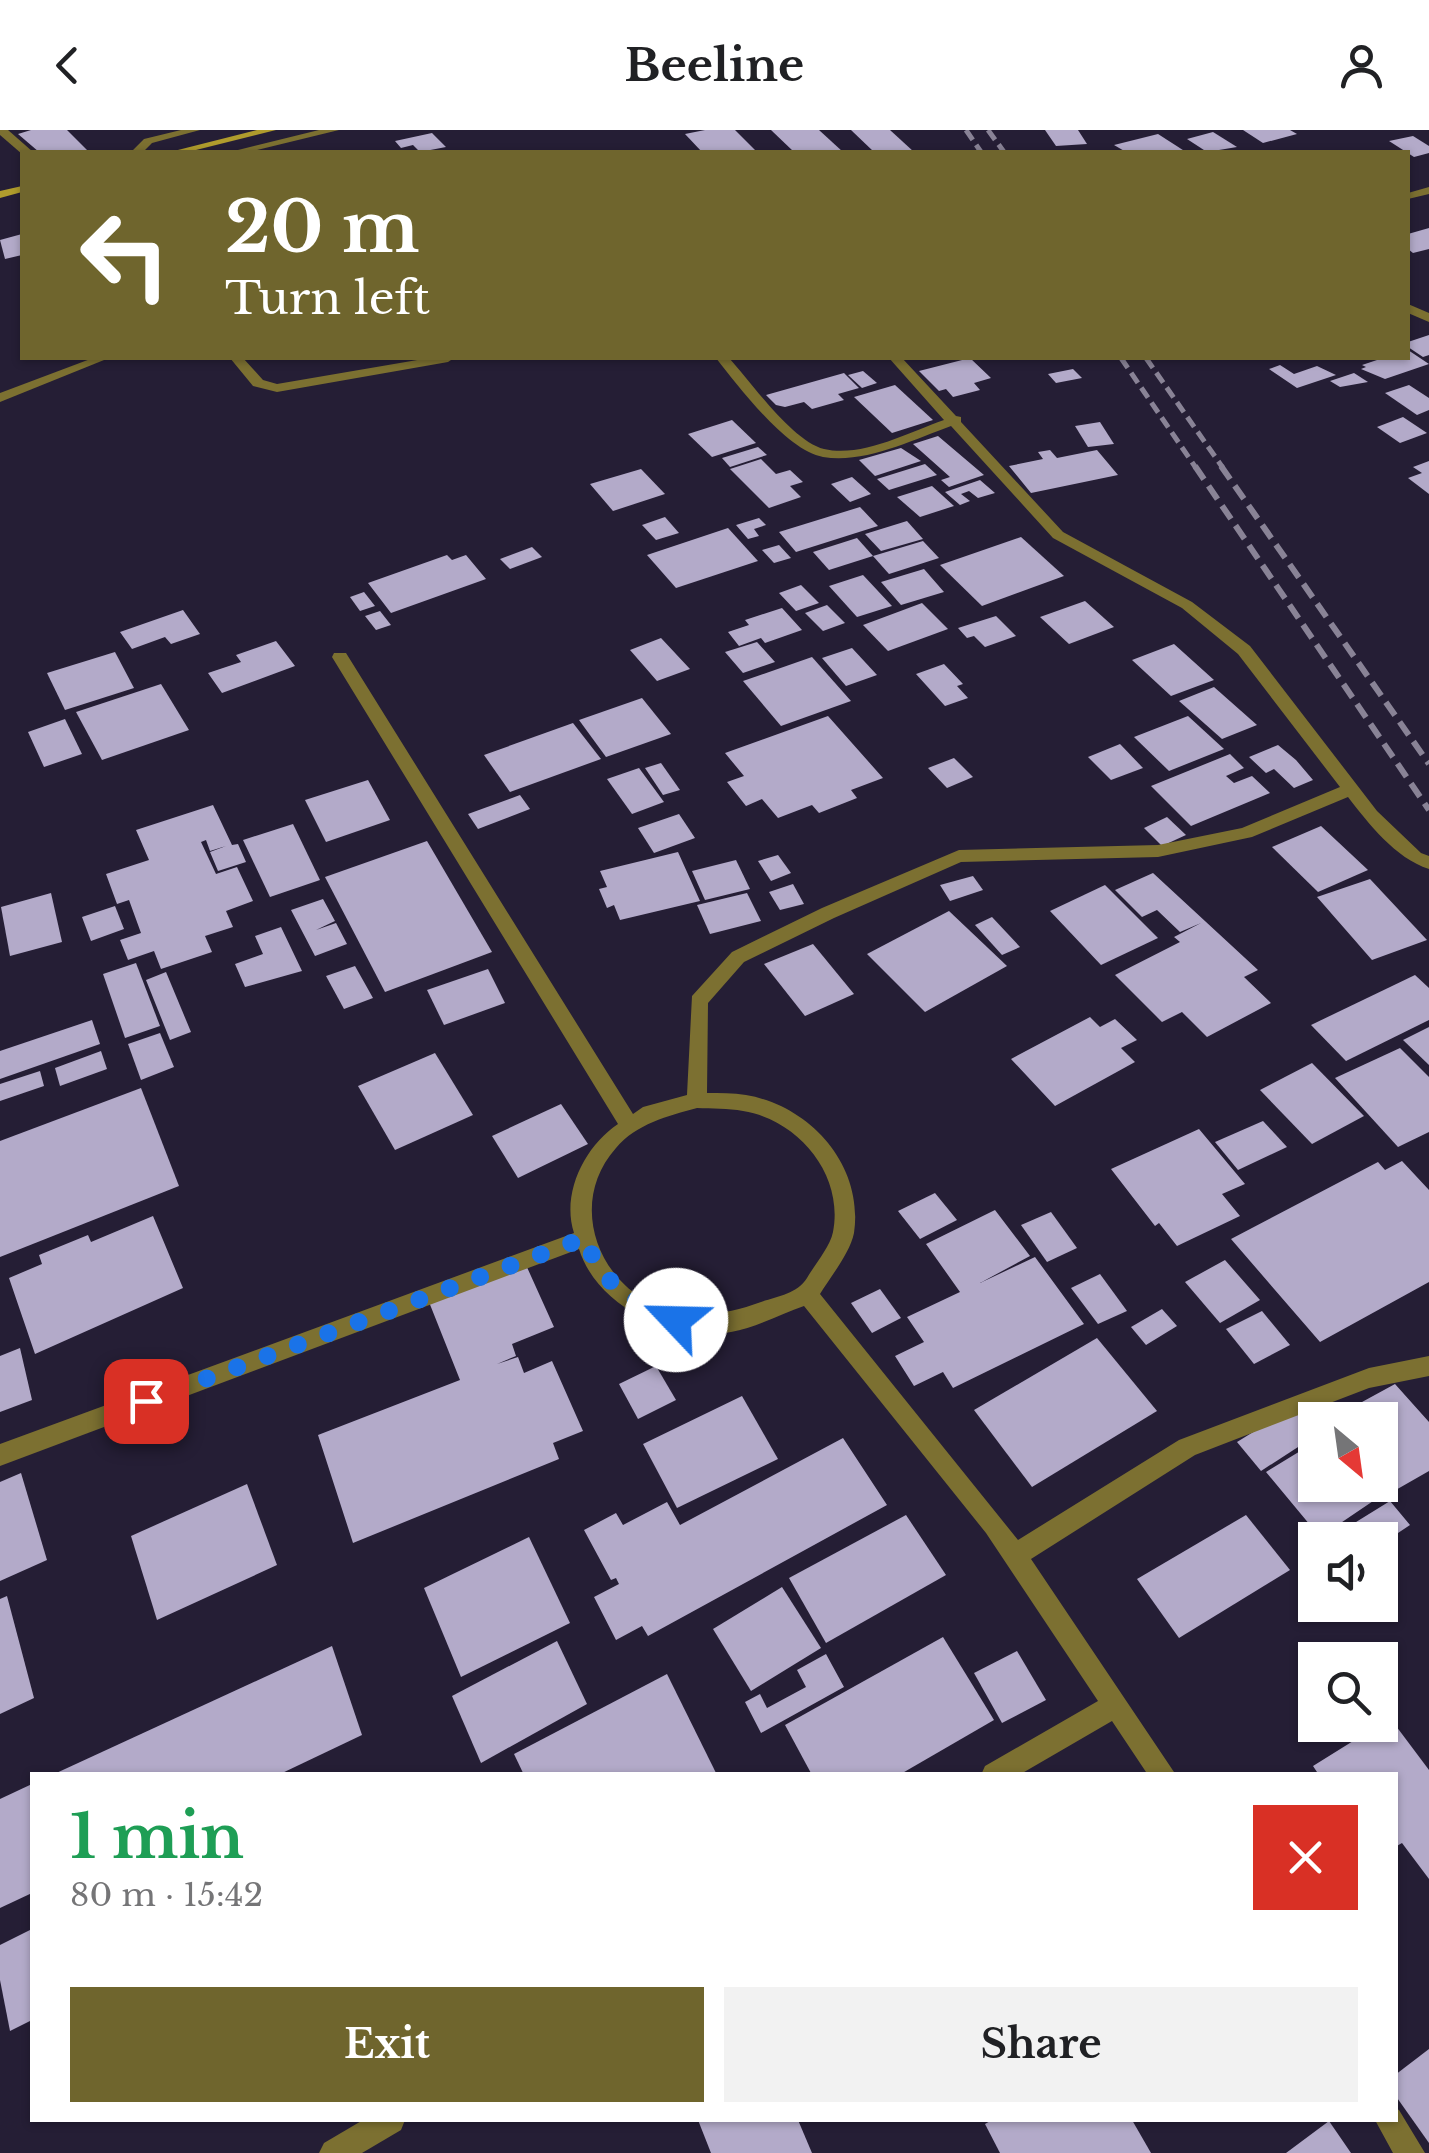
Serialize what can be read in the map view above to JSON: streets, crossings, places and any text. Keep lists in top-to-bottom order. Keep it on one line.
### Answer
{"north":"bottom right","page":{"header":"Beeline","turn":["20 m","Turn left"],"heading":["1 min","80 m · 15:42"],"buttons":["Exit","Share"]}}
